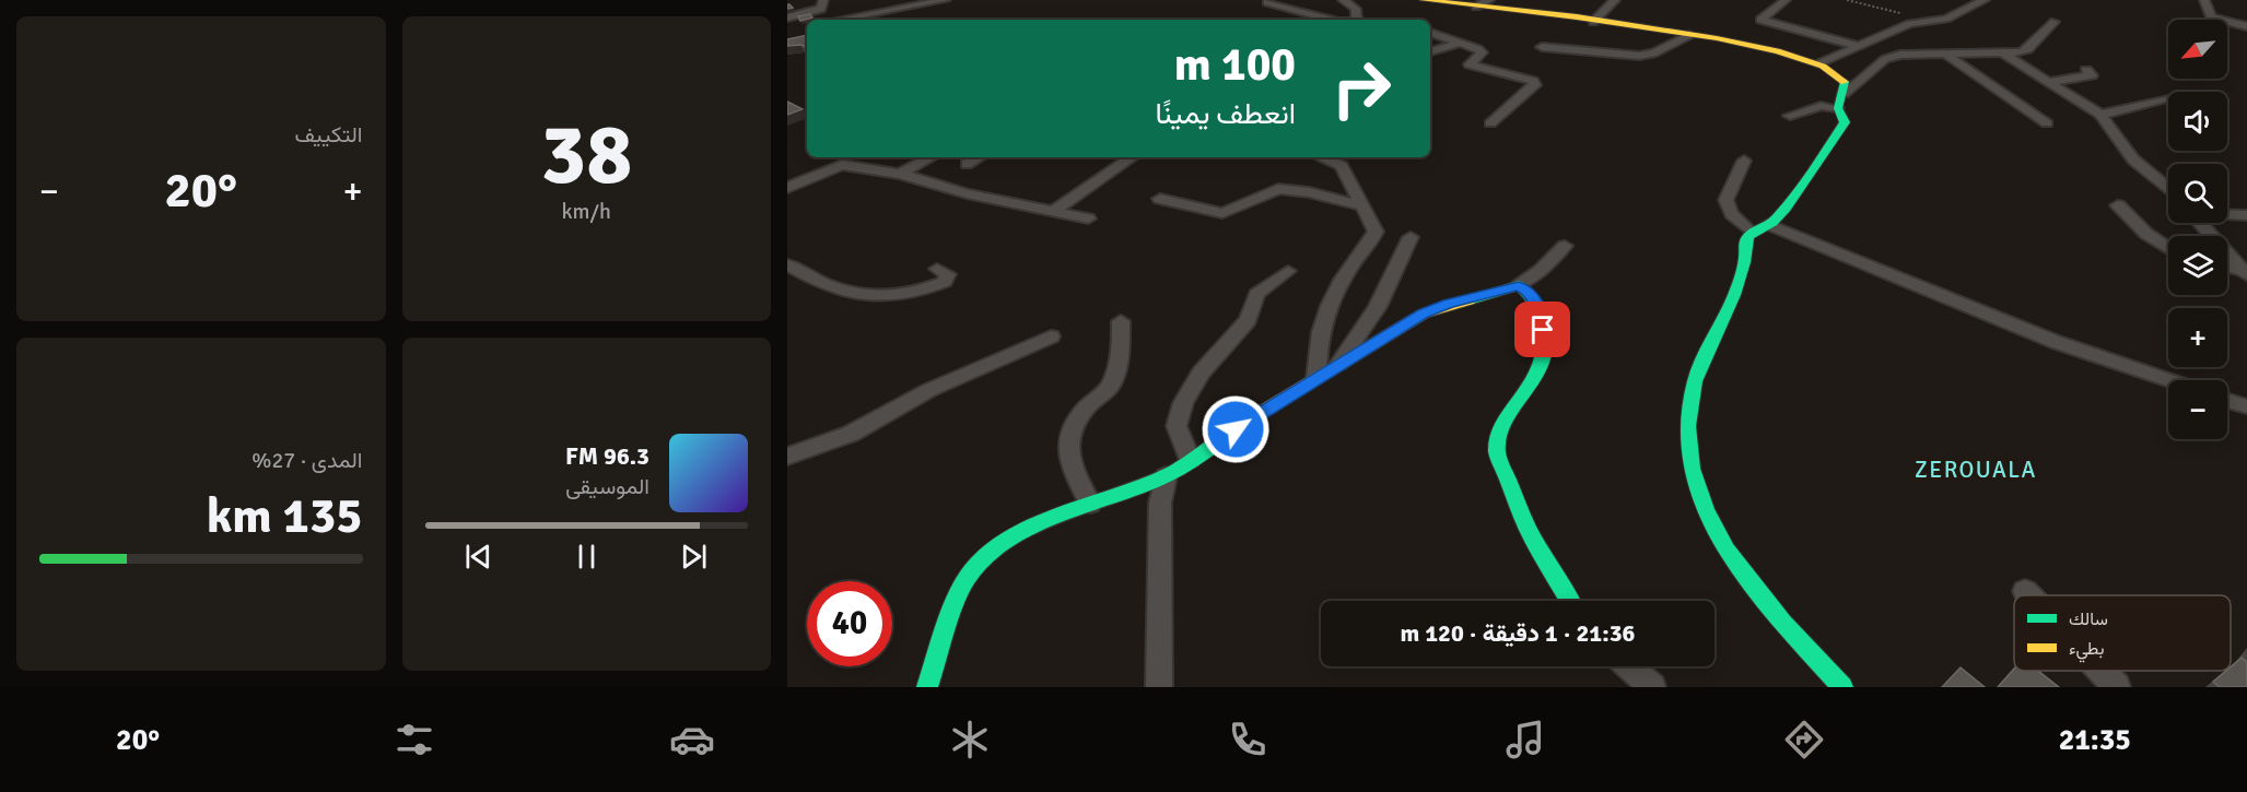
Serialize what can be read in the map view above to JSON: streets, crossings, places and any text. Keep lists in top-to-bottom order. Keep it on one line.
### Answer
{"districts":["ZEROUALA"],"legend":["سالك","بطيء"],"north":"bottom left","page":{"tile":[["38","km/h"],"التكييف",["المدى · 27%","135 km"]],"map_buttons":["+","−"],"turn":["100 m","انعطف يمينًا"],"heat":["−","20°","+"],"song":["96.3 FM","الموسيقى"],"limit":"40","trip":"21:36 · 1 دقيقة · 120 m","tabs":["21:35","20°"]}}
